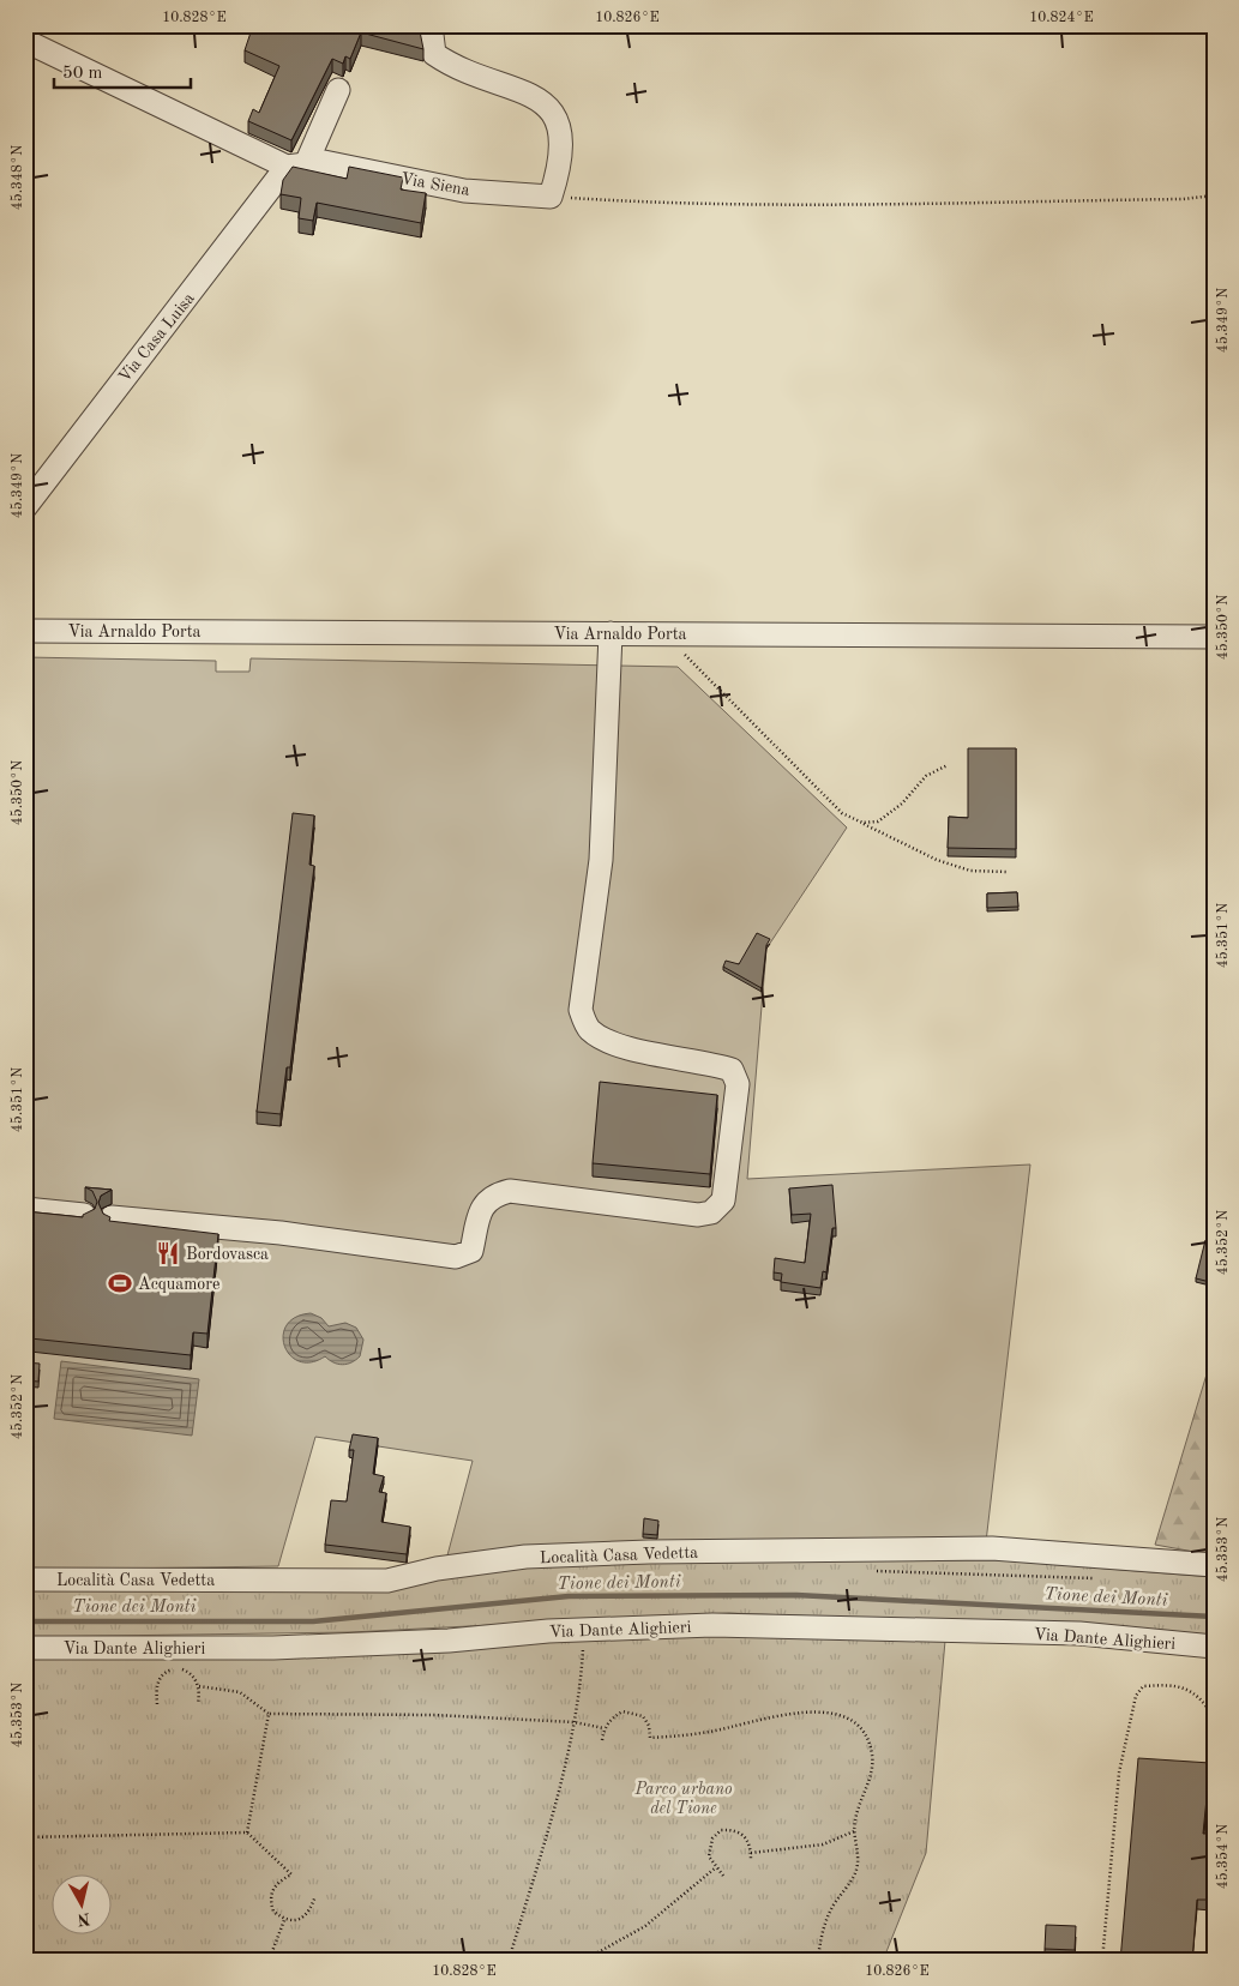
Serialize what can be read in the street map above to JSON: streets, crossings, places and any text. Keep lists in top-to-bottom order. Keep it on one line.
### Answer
{"streets":{"street":["Via Siena","Via Casa Luisa","Via Arnaldo Porta","Località Casa Vedetta","Via Dante Alighieri"]},"crossings":[["Via Siena","Via Casa Luisa"]],"water":["Tione dei Monti"],"parks":["Parco urbano del Tione"],"places":{"restaurant":["Bordovasca"],"sports":["Acquamore"]},"scale_bar":"50 m","north":"bottom","coordinates":["10.828°E","10.826°E","10.824°E","45.348°N","45.349°N","45.350°N","45.351°N","45.352°N","45.353°N","45.354°N"]}
